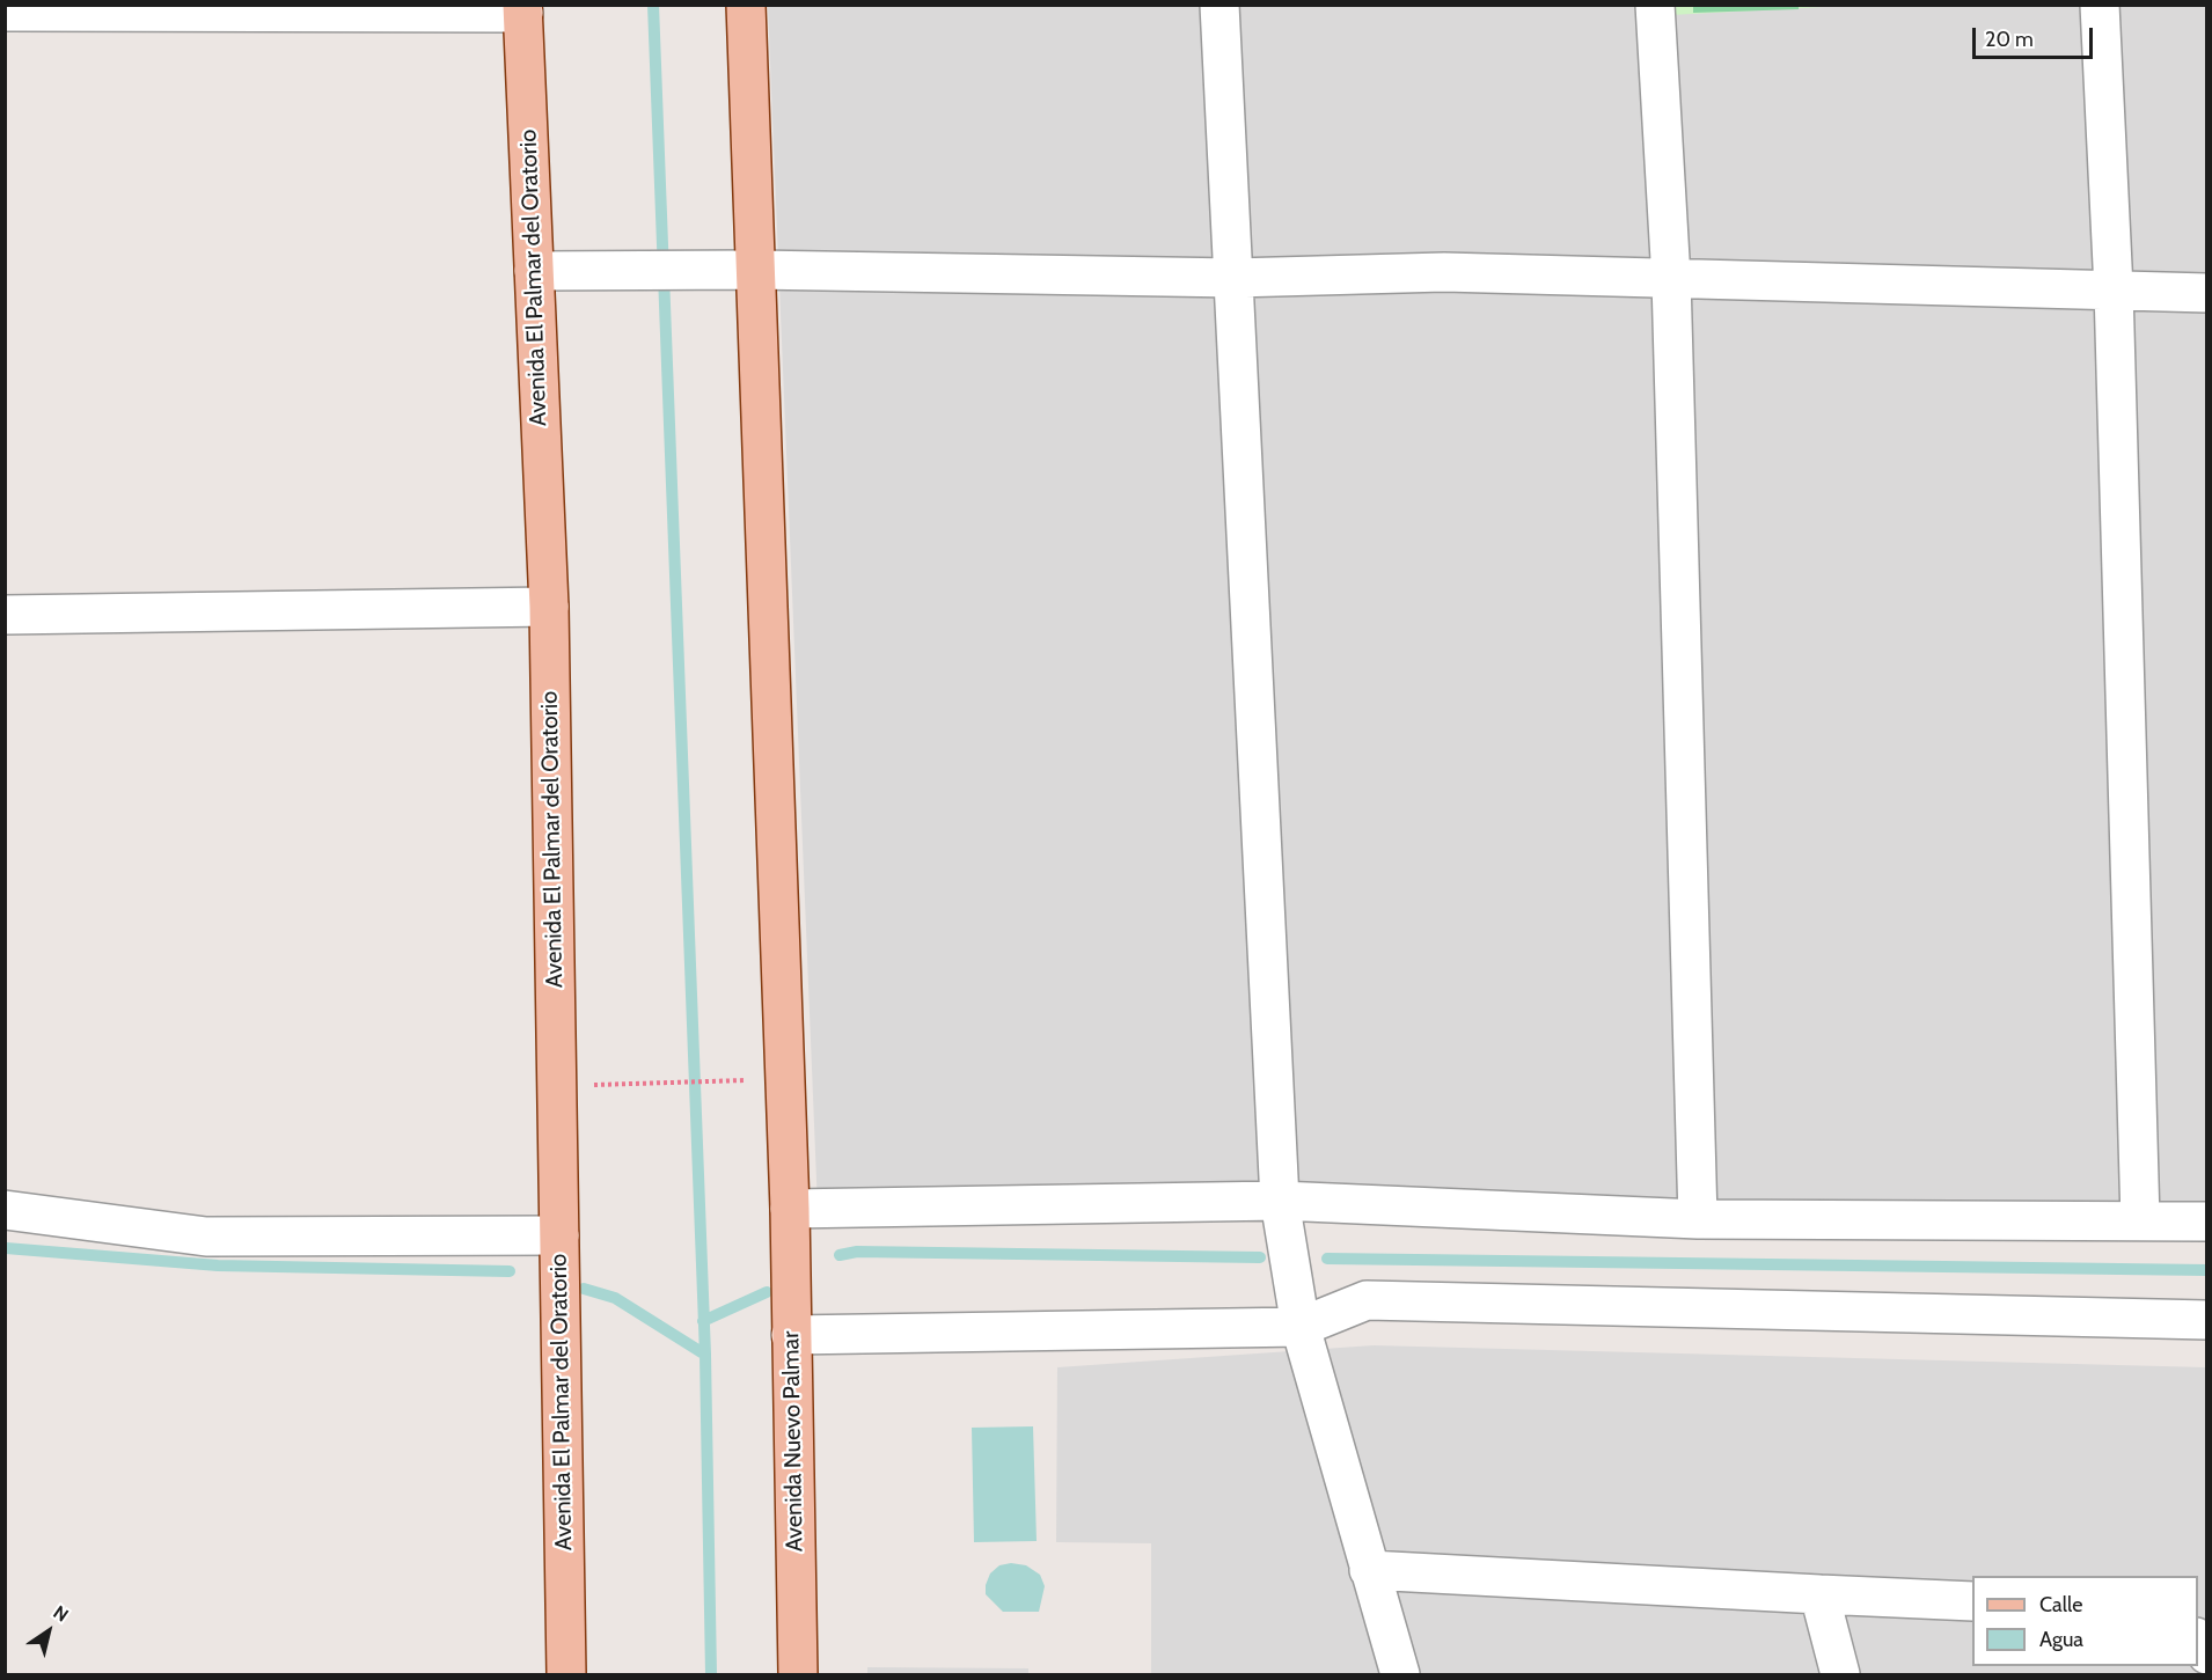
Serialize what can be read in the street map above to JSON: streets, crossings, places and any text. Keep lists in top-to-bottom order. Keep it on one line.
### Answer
{"streets":{"main road":["Avenida El Palmar del Oratorio","Avenida Nuevo Palmar"]},"legend":["Calle","Agua"],"scale_bar":"20 m","north":"top right"}
